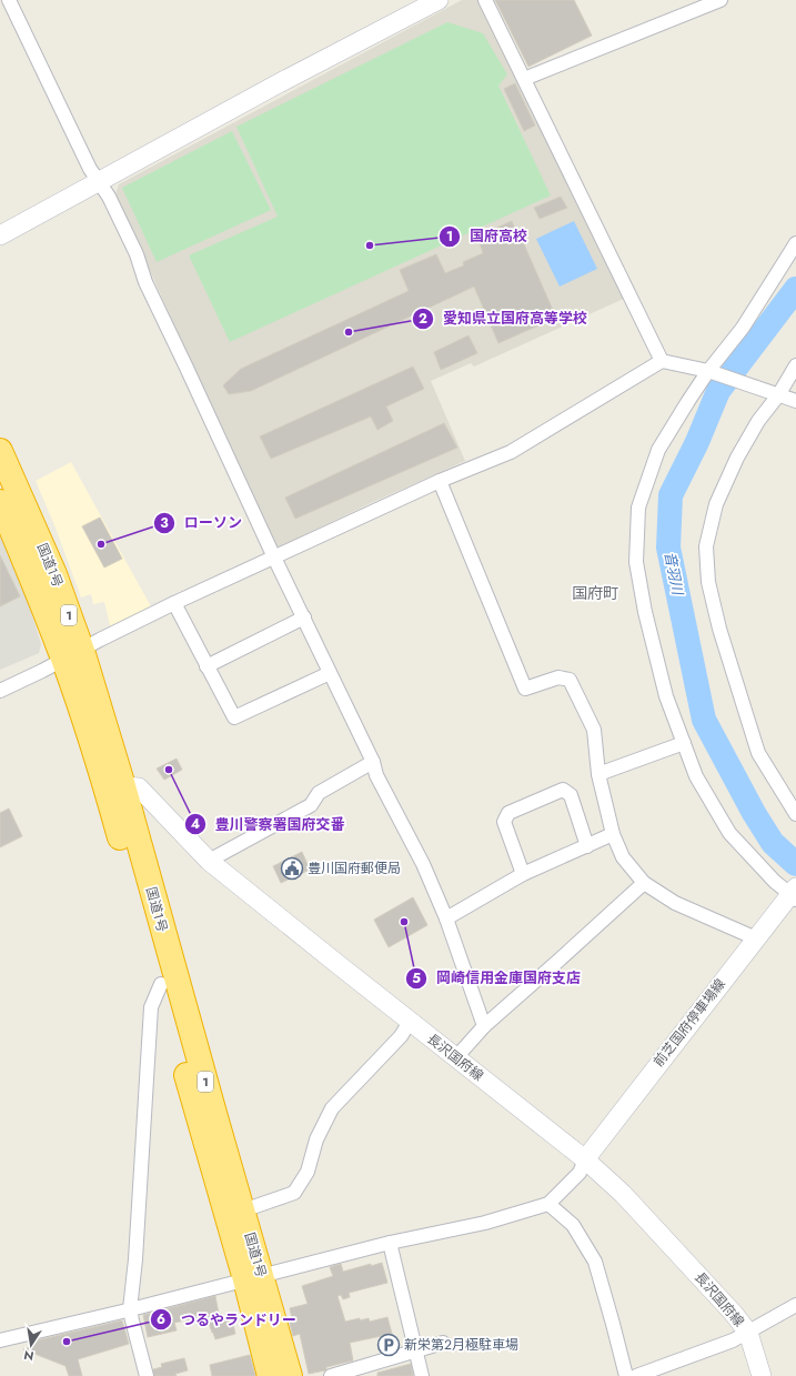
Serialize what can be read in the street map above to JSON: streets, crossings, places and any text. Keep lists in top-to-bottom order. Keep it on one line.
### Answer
{"streets":{"highway":["国道1号","1"],"main road":["前芝国府停車場線","長沢国府線"]},"crossings":[["国道1号","長沢国府線"],["前芝国府停車場線","長沢国府線"]],"districts":["国府町"],"water":["音羽川"],"places":{"other":["国府高校","愛知県立国府高等学校","ローソン","豊川警察署国府交番","岡崎信用金庫国府支店","つるやランドリー"],"public building":["豊川国府郵便局"],"parking":["新栄第２月極駐車場"]},"north":"bottom"}
